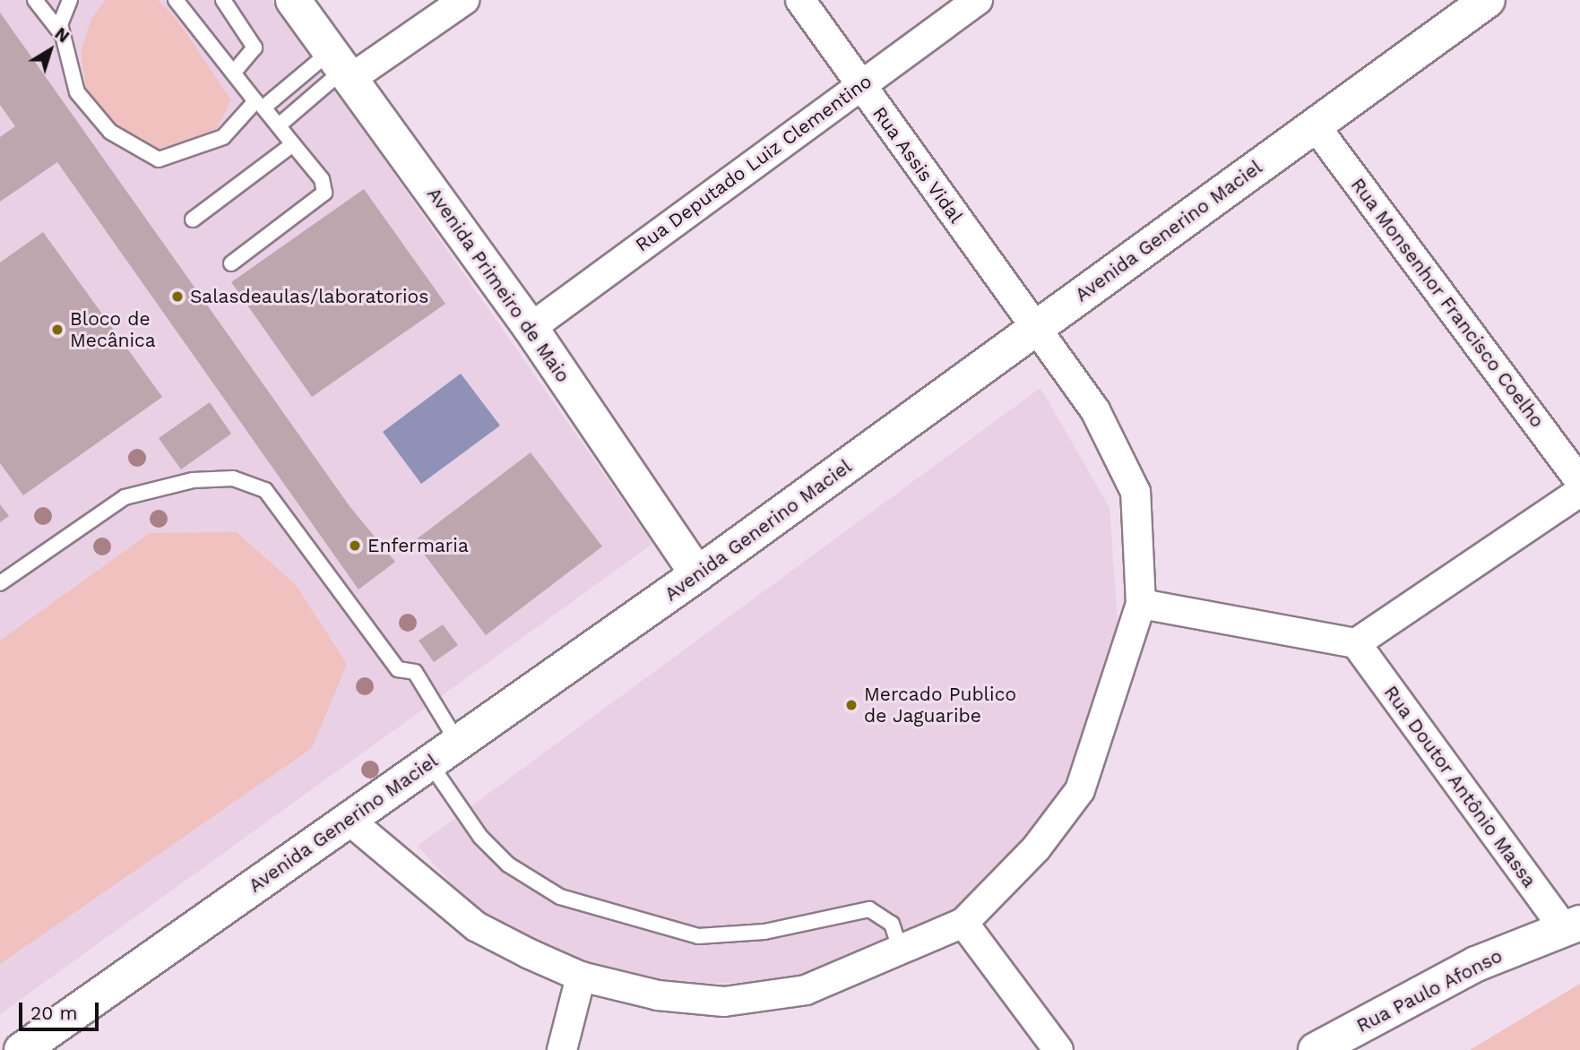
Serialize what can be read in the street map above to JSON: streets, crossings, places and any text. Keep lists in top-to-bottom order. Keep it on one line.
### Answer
{"streets":{"street":["Rua Deputado Luiz Clementino","Rua Assis Vidal","Avenida Generino Maciel","Avenida Primeiro de Maio","Rua Monsenhor Francisco Coelho","Rua Doutor Antônio Massa","Rua Paulo Afonso"]},"crossings":[["Rua Deputado Luiz Clementino","Rua Assis Vidal"],["Rua Deputado Luiz Clementino","Avenida Primeiro de Maio"],["Rua Assis Vidal","Avenida Generino Maciel"],["Avenida Generino Maciel","Avenida Primeiro de Maio"],["Avenida Generino Maciel","Rua Monsenhor Francisco Coelho"],["Rua Doutor Antônio Massa","Rua Paulo Afonso"]],"places":["Salasdeaulas/laboratorios","Bloco de Mecânica","Enfermaria","Mercado Publico de Jaguaribe"],"scale_bar":"20 m","north":"top right"}
